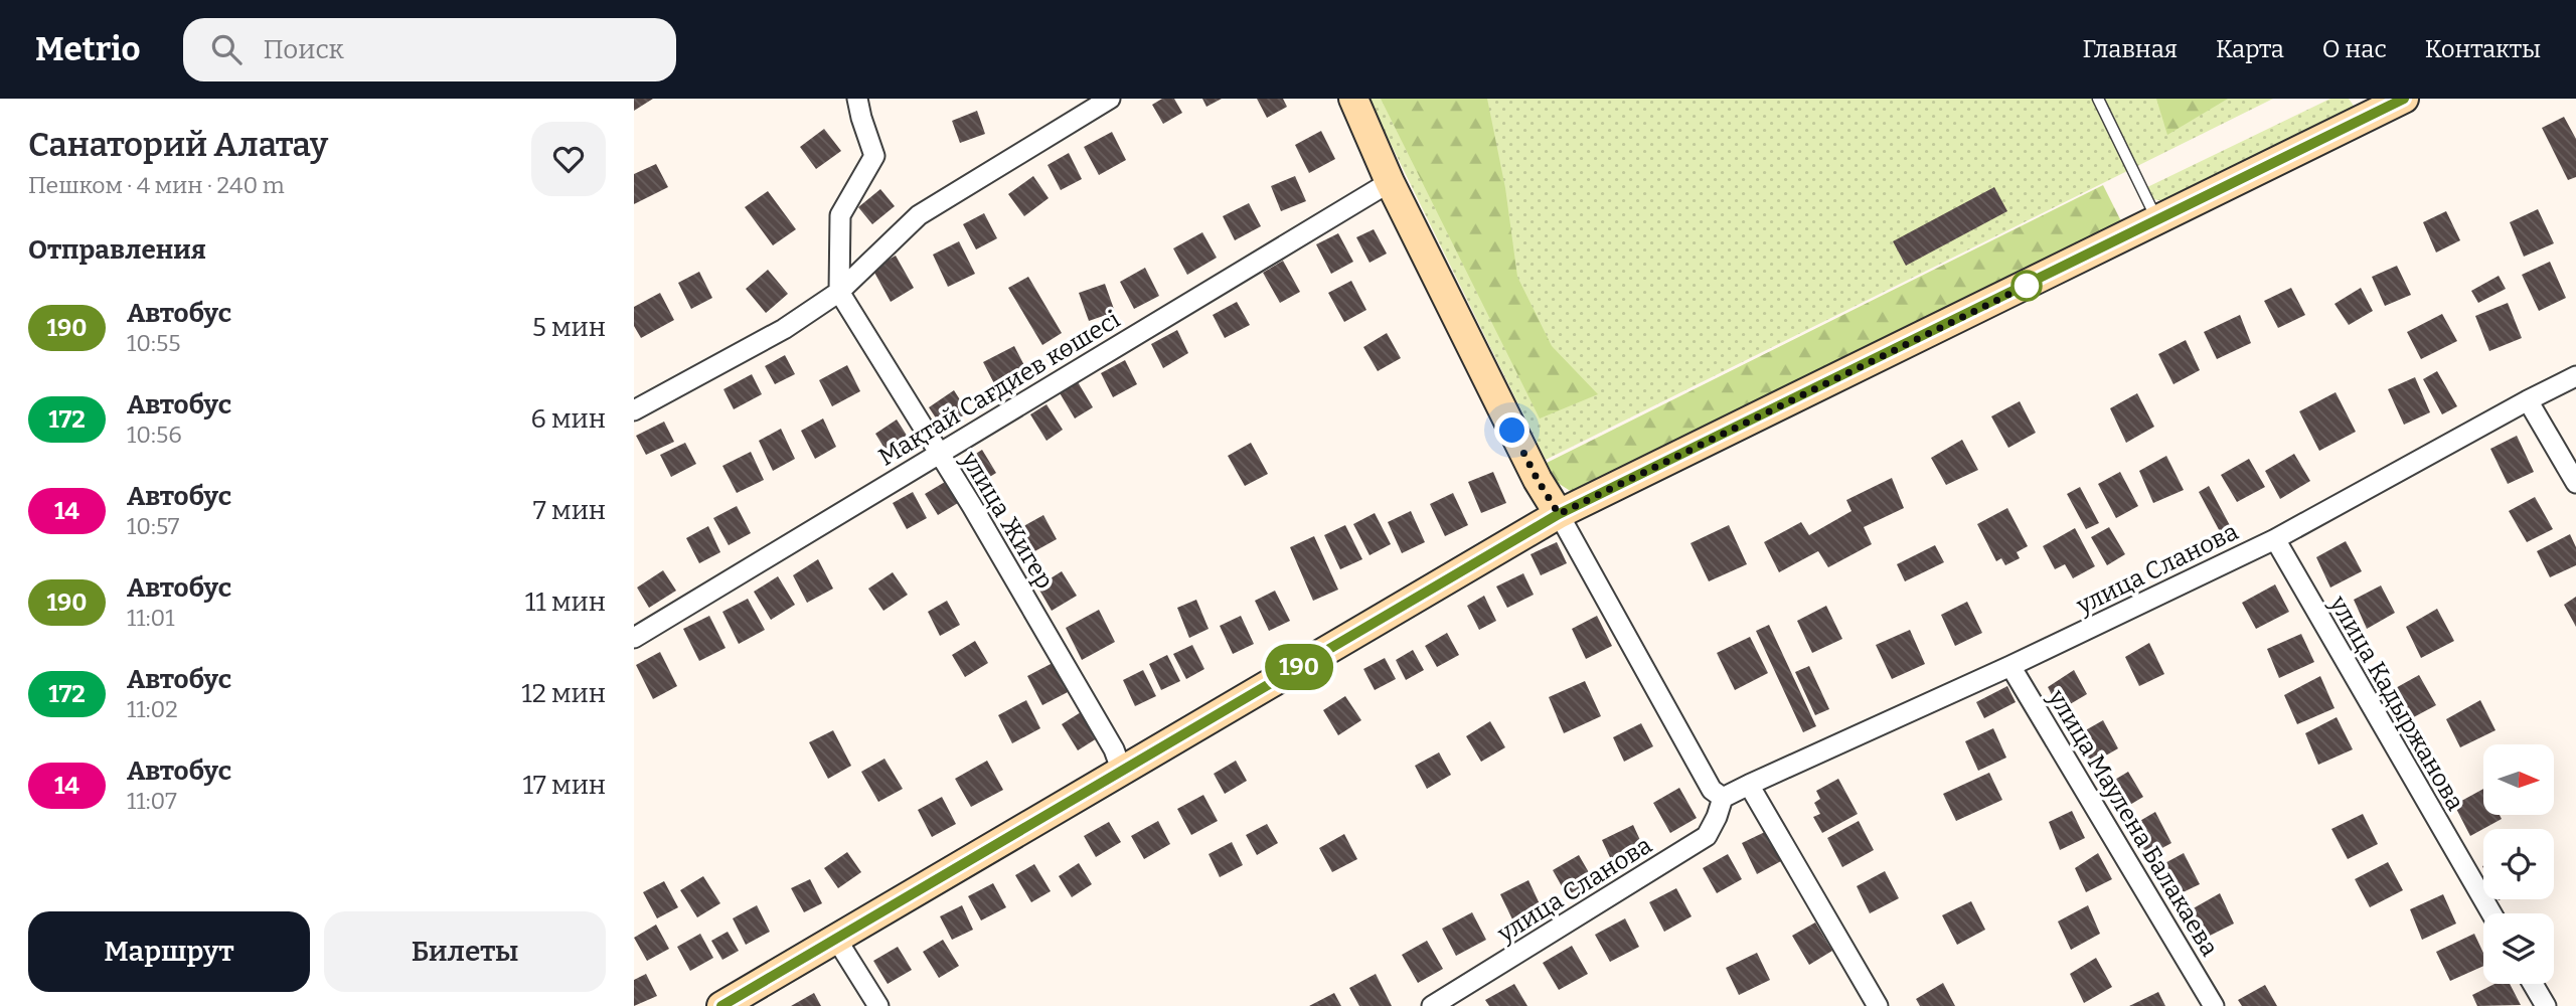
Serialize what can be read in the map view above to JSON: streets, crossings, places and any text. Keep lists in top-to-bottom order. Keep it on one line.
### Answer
{"streets":{"street":["Мақтай Сағдиев көшесі","улица Жигер","улица Сланова","улица Кадыржанова","улица Маулена Балакаева"]},"crossings":[["Мақтай Сағдиев көшесі","улица Жигер"],["улица Сланова","улица Кадыржанова"],["улица Сланова","улица Маулена Балакаева"]],"lines":["bus line 190"],"north":"right","page":{"header":"Metrio","search":"Поиск","nav":["Главная","Карта","О нас","Контакты"],"heading":[["Санаторий Алатау","Пешком · 4 мин · 240 m"],"Отправления"],"on_map":"190","list":[{"mark":"190","name":"Автобус","note":"10:55","value":"5 мин"},{"mark":"172","name":"Автобус","note":"10:56","value":"6 мин"},{"mark":"14","name":"Автобус","note":"10:57","value":"7 мин"},{"mark":"190","name":"Автобус","note":"11:01","value":"11 мин"},{"mark":"172","name":"Автобус","note":"11:02","value":"12 мин"},{"mark":"14","name":"Автобус","note":"11:07","value":"17 мин"}],"buttons":["Маршрут","Билеты"]}}
